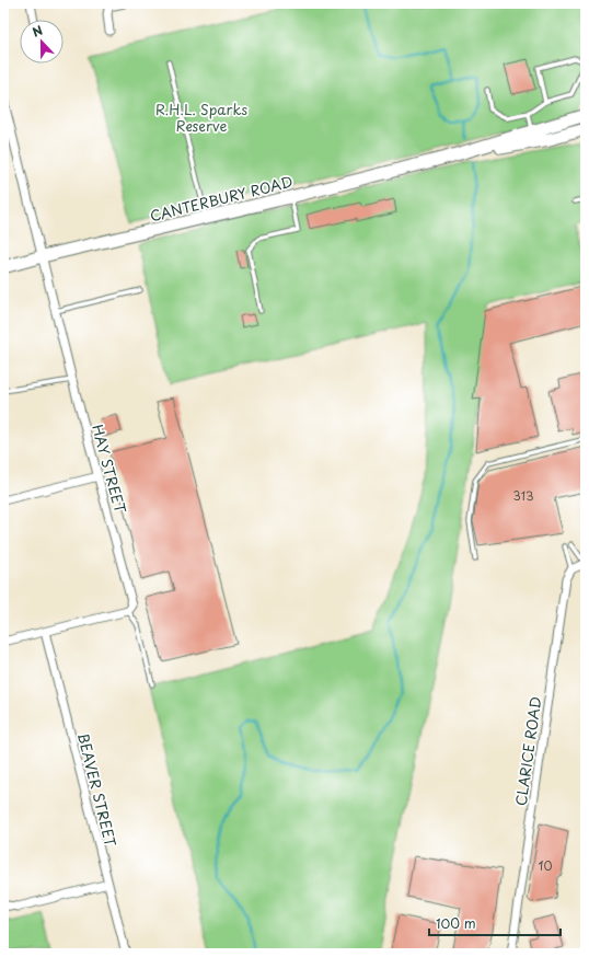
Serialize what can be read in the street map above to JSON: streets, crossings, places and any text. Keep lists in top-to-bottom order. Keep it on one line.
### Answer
{"streets":{"main road":["CANTERBURY ROAD"],"street":["HAY STREET","CLARICE ROAD","BEAVER STREET"]},"crossings":[["CANTERBURY ROAD","HAY STREET"]],"parks":["R.H.L. Sparks Reserve"],"house_numbers":["313","10"],"scale_bar":"100 m","north":"top"}
